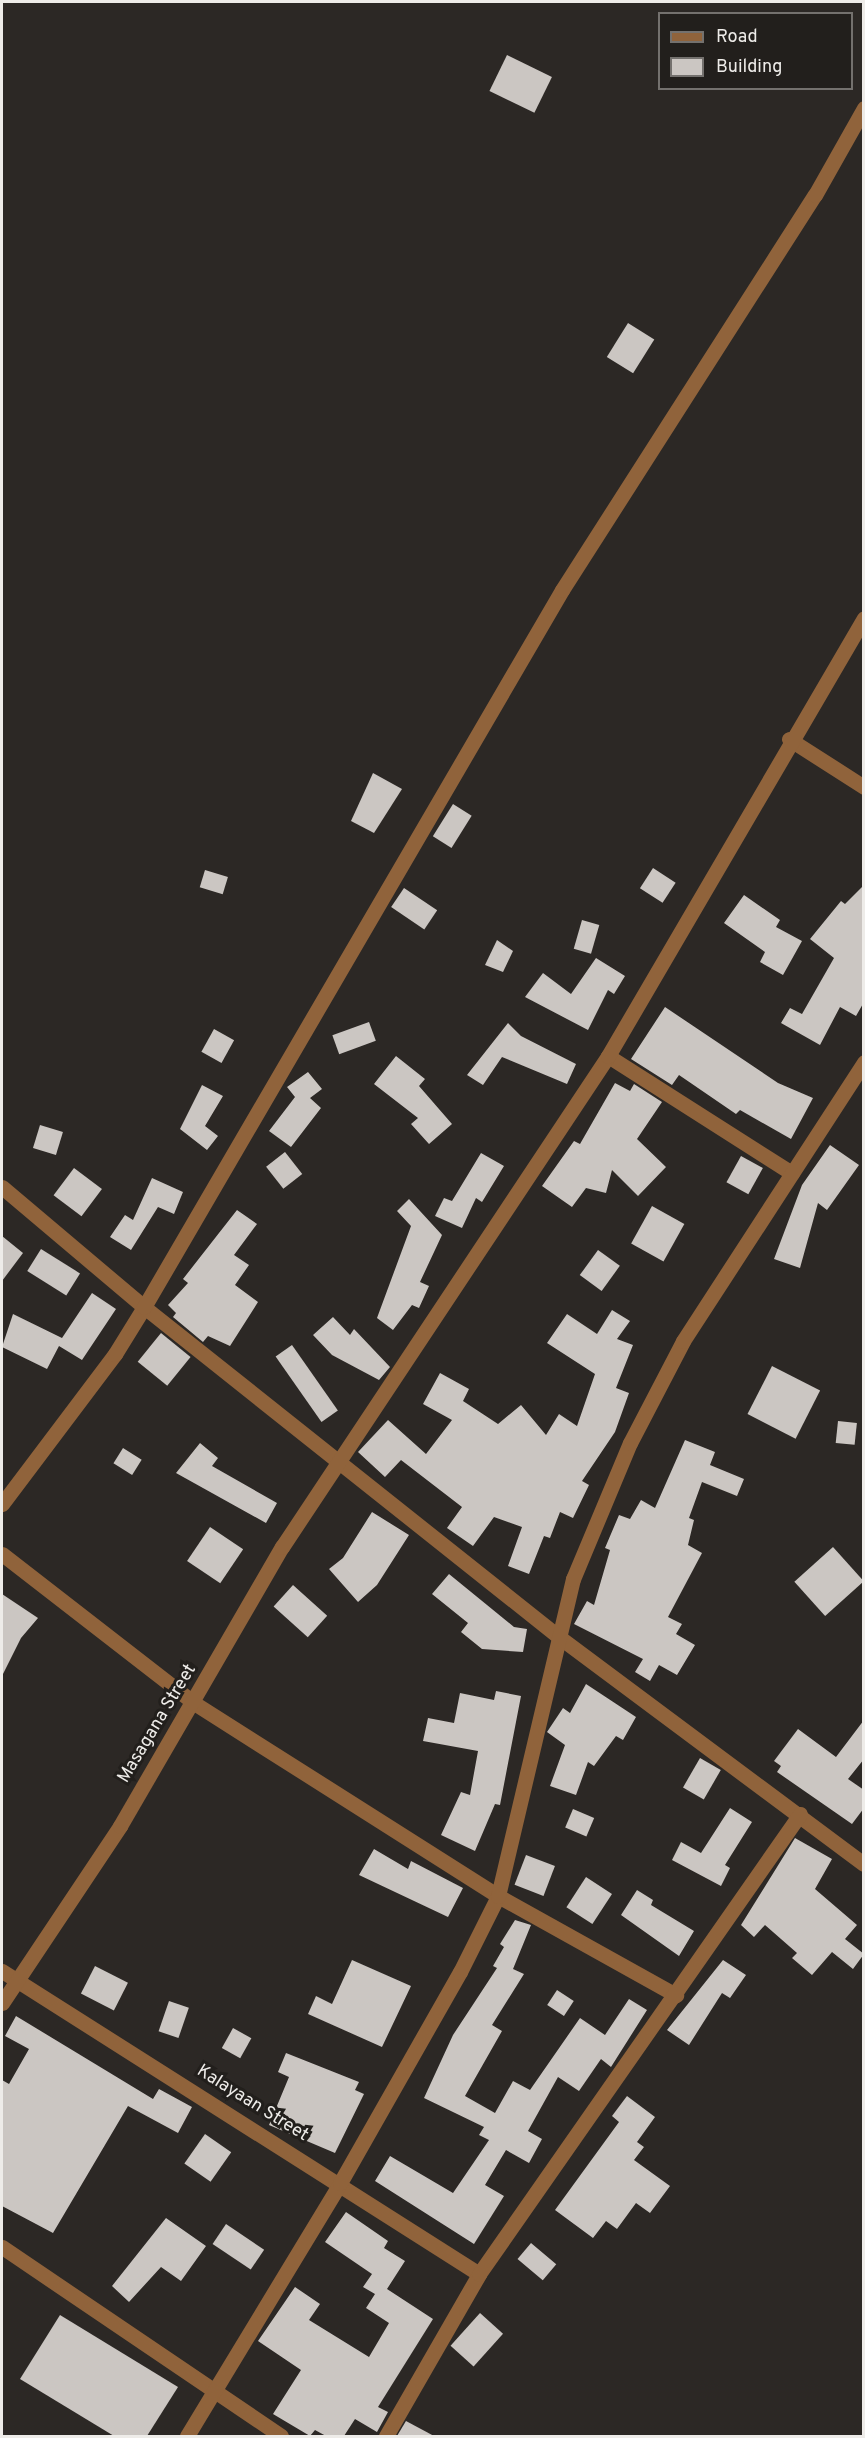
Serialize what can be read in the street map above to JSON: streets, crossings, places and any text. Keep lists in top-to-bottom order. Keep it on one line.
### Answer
{"streets":{"street":["Masagana Street","Kalayaan Street"]},"crossings":[["Masagana Street","Kalayaan Street"]],"legend":["Road","Building"]}
